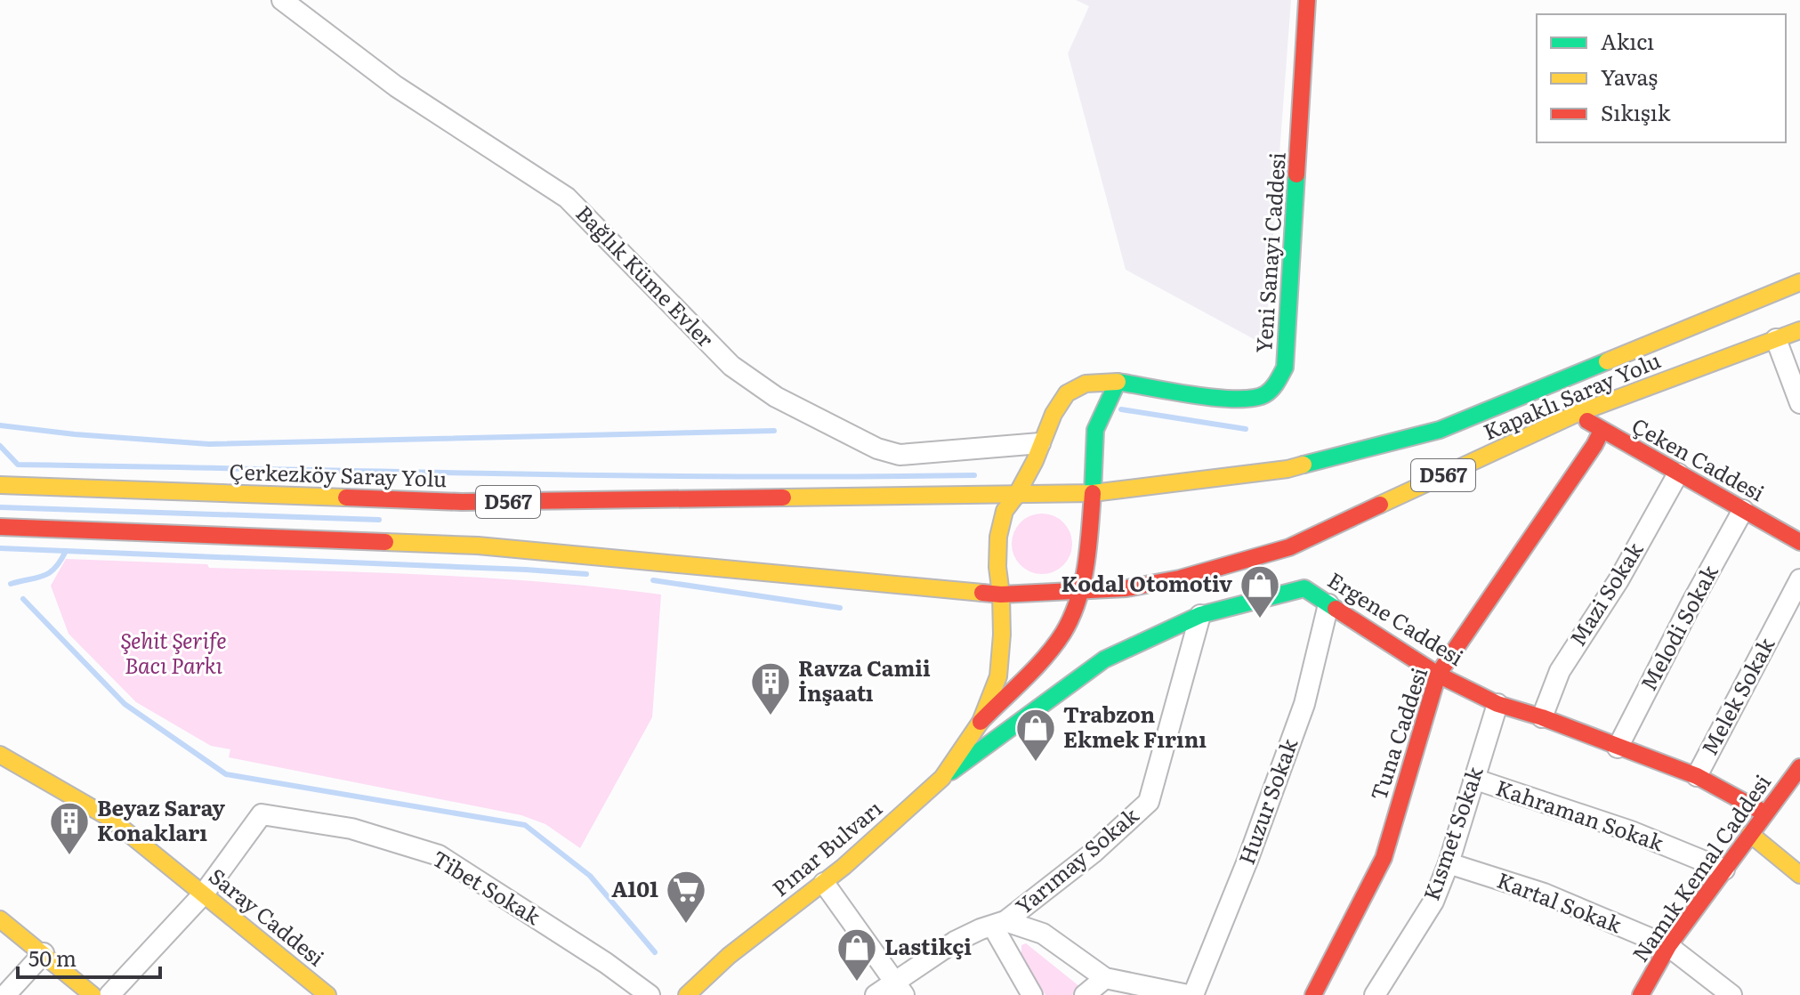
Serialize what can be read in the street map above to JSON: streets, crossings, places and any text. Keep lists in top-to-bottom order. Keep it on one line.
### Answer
{"streets":{"main road":["Yeni Sanayi Caddesi","Kapaklı Saray Yolu","Çeken Caddesi","D567","Çerkezköy Saray Yolu","Ergene Caddesi","Tuna Caddesi","Pınar Bulvarı","Namık Kemal Caddesi","Saray Caddesi"],"street":["Bağlık Küme Evler","Mazi Sokak","Melodi Sokak","Melek Sokak","Huzur Sokak","Kahraman Sokak","Kısmet Sokak","Yarımay Sokak","Tibet Sokak","Kartal Sokak"]},"crossings":[["Yeni Sanayi Caddesi","Bağlık Küme Evler"],["Yeni Sanayi Caddesi","D567"],["Yeni Sanayi Caddesi","Çerkezköy Saray Yolu"],["Yeni Sanayi Caddesi","Pınar Bulvarı"],["Kapaklı Saray Yolu","Çeken Caddesi"],["Kapaklı Saray Yolu","D567"],["Çeken Caddesi","Mazi Sokak"],["Çeken Caddesi","Melodi Sokak"],["Çeken Caddesi","Tuna Caddesi"],["D567","Çerkezköy Saray Yolu"],["Mazi Sokak","Ergene Caddesi"],["Ergene Caddesi","Melodi Sokak"],["Ergene Caddesi","Melek Sokak"],["Ergene Caddesi","Tuna Caddesi"],["Ergene Caddesi","Huzur Sokak"],["Ergene Caddesi","Kısmet Sokak"],["Ergene Caddesi","Pınar Bulvarı"],["Ergene Caddesi","Yarımay Sokak"],["Ergene Caddesi","Namık Kemal Caddesi"],["Kahraman Sokak","Kısmet Sokak"],["Kahraman Sokak","Namık Kemal Caddesi"],["Kısmet Sokak","Kartal Sokak"],["Namık Kemal Caddesi","Kartal Sokak"],["Tibet Sokak","Saray Caddesi"]],"parks":["Şehit Şerife Bacı Parkı"],"places":{"shop":["Kodal Otomotiv","Trabzon Ekmek Fırını","Lastikçi"],"building":["Ravza Camii İnşaatı","Beyaz Saray Konakları"],"supermarket":["A101"]},"legend":["Akıcı","Yavaş","Sıkışık"],"scale_bar":"50 m"}
